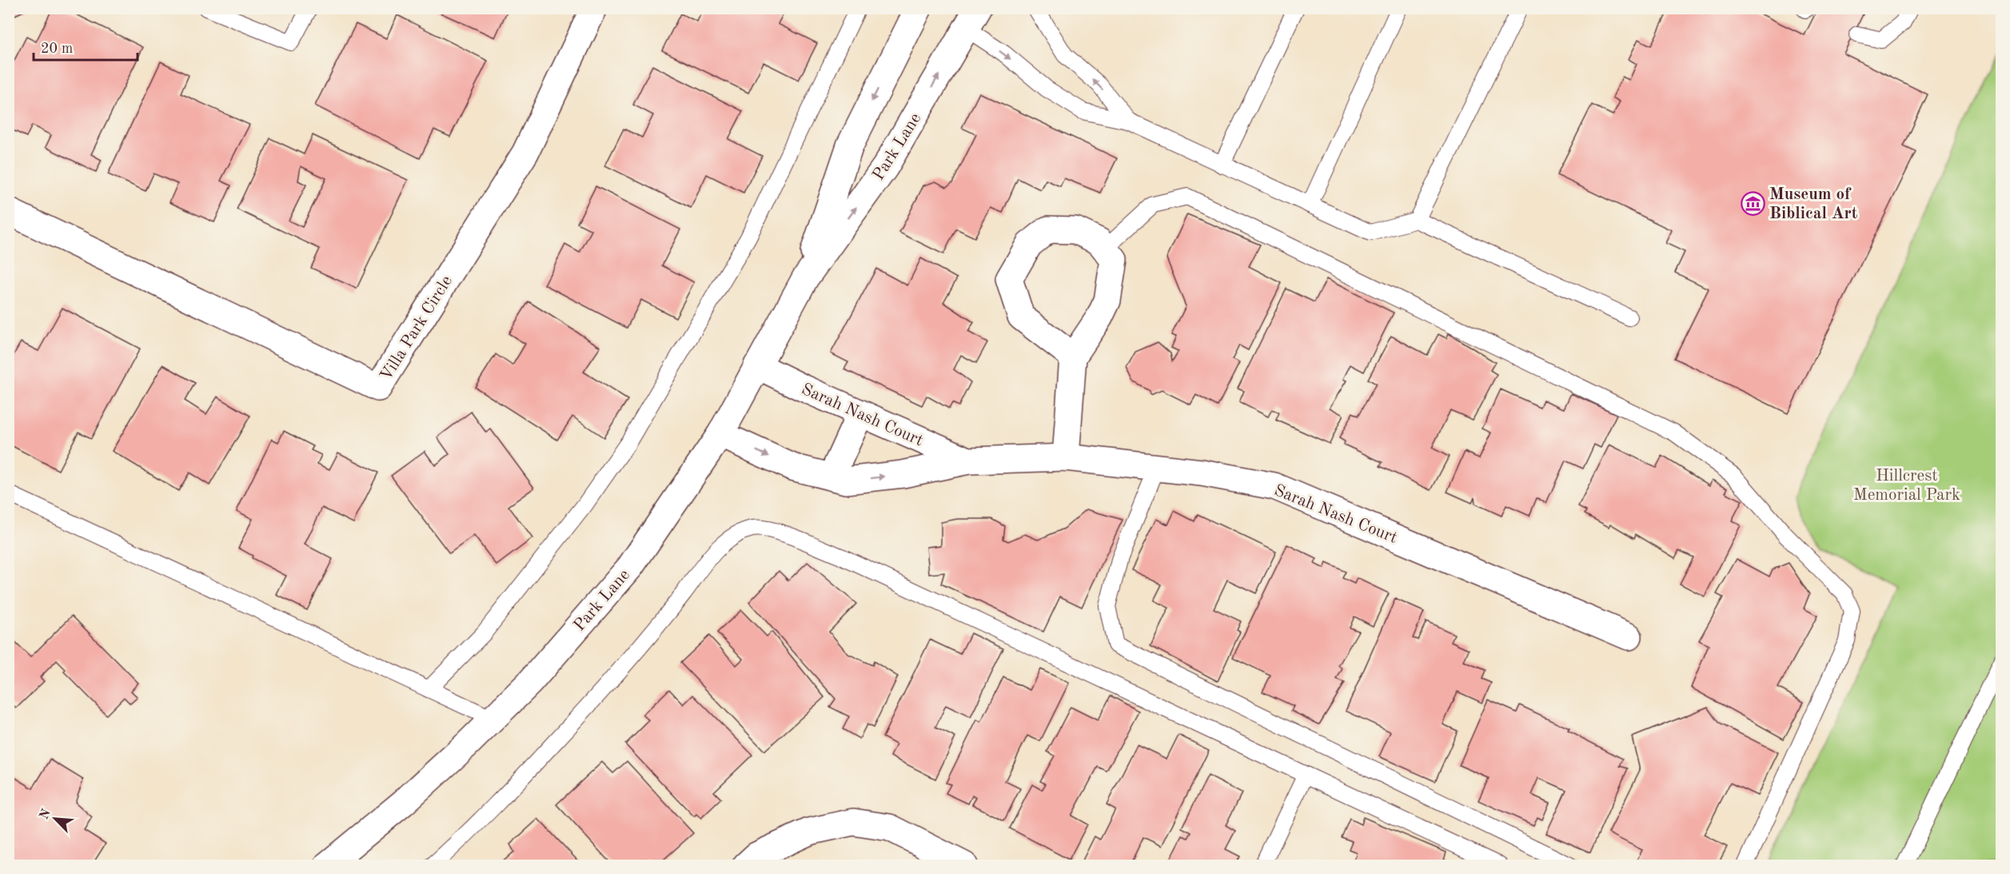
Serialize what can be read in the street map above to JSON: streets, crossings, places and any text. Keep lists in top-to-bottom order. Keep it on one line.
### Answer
{"streets":{"street":["Park Lane","Villa Park Circle","Sarah Nash Court"]},"crossings":[["Park Lane","Sarah Nash Court"]],"parks":["Hillcrest Memorial Park"],"places":{"museum":["Museum of Biblical Art"]},"scale_bar":"20 m","north":"top left"}
